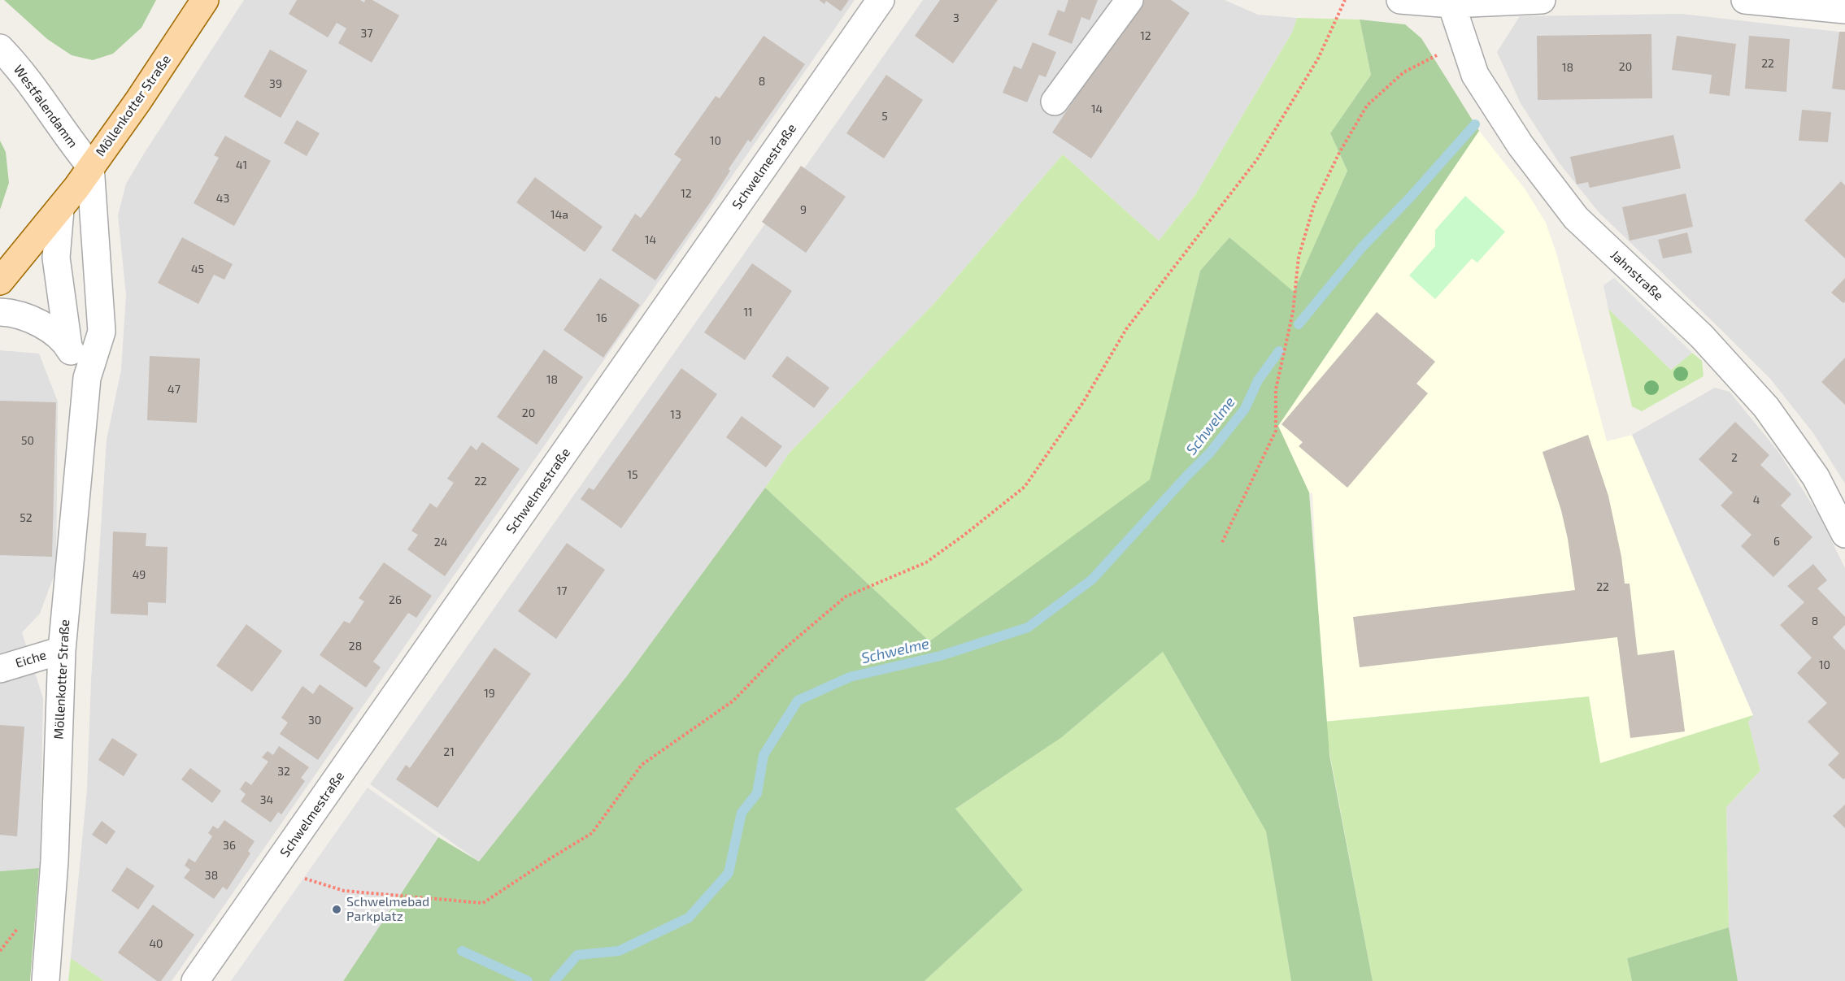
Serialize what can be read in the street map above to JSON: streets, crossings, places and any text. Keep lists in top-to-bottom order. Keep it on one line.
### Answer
{"streets":{"main road":["Möllenkotter Straße"],"street":["Westfalendamm","Schwelmestraße","Jahnstraße","Eiche"]},"crossings":[["Möllenkotter Straße","Westfalendamm"],["Möllenkotter Straße","Eiche"]],"water":["Schwelme"],"places":["Schwelmebad Parkplatz"],"house_numbers":["3","37","12","22","20","18","8","39","14","5","10","41","12","43","9","14a","14","45","11","16","18","47","20","13","50","2","15","22","4","52","6","24","49","22","17","26","8","28","10","19","30","21","32","34","36","38","40"]}
